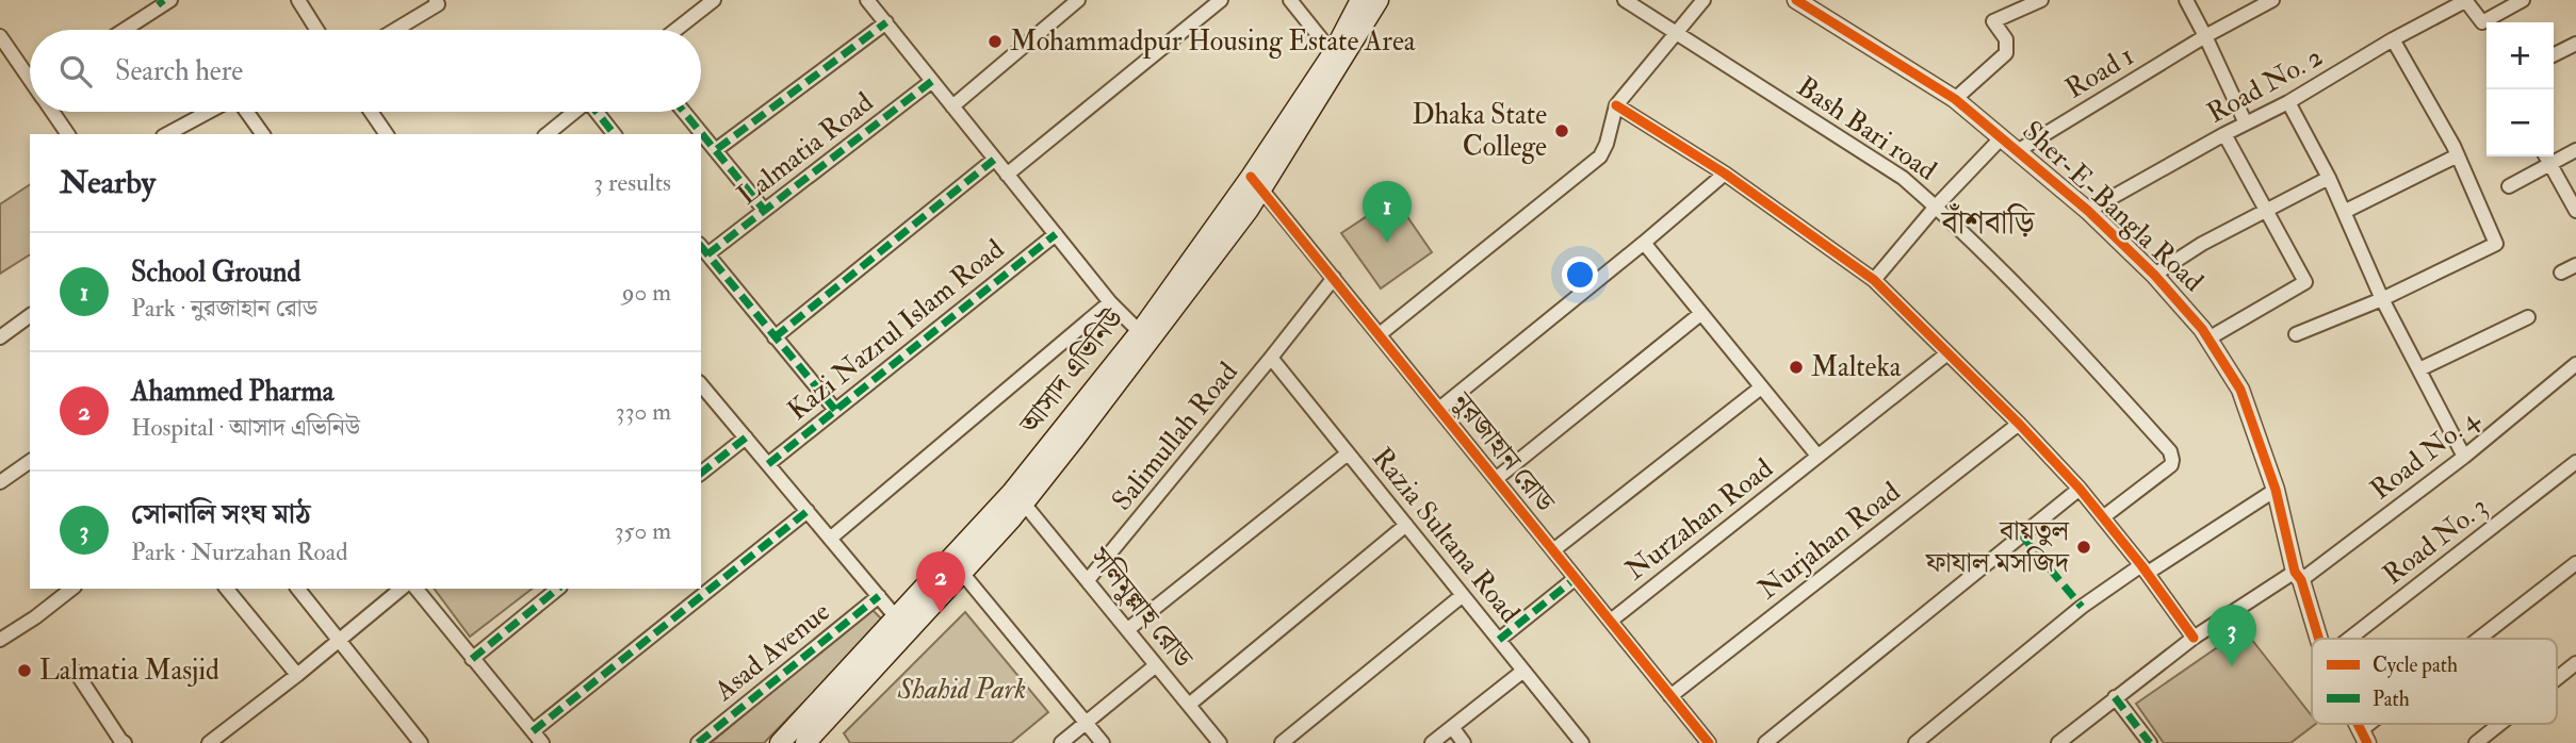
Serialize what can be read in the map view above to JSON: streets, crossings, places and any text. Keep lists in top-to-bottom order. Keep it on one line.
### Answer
{"streets":{"main road":["আসাদ এভিনিউ"],"street":["Road 1","Road No. 2","Bash Bari road","Lalmatia Road","Sher-E-Bangla Road","Kazi Nazrul Islam Road","Salimullah Road","নুরজাহান রোড","Road No. 4","Nurzahan Road","Razia Sultana Road","Nurjahan Road","Road No. 3","সলিমুল্লাহ রোড","Asad Avenue"]},"crossings":[["Road 1","Sher-E-Bangla Road"],["Road No. 2","Sher-E-Bangla Road"],["Sher-E-Bangla Road","Road No. 4"],["আসাদ এভিনিউ","নুরজাহান রোড"],["আসাদ এভিনিউ","সলিমুল্লাহ রোড"],["Salimullah Road","নুরজাহান রোড"],["Salimullah Road","Razia Sultana Road"],["Salimullah Road","সলিমুল্লাহ রোড"],["নুরজাহান রোড","Nurzahan Road"],["নুরজাহান রোড","Nurjahan Road"]],"districts":["বাঁশবাড়ি"],"parks":["Shahid Park"],"places":["Mohammadpur Housing Estate Area","Dhaka State College","Malteka","বায়তুল ফাযাল মসজিদ","Lalmatia Masjid"],"legend":["Cycle path","Path"],"page":{"map_buttons":["+","−"],"search":"Search here","heading":["Nearby","3 results"],"pins":["1","2","3"],"list":[{"mark":"1","name":"School Ground","note":"Park · নুরজাহান রোড","value":"90 m"},{"mark":"2","name":"Ahammed Pharma","note":"Hospital · আসাদ এভিনিউ","value":"330 m"},{"mark":"3","name":"সোনালি সংঘ মাঠ","note":"Park · Nurzahan Road","value":"350 m"}]}}
